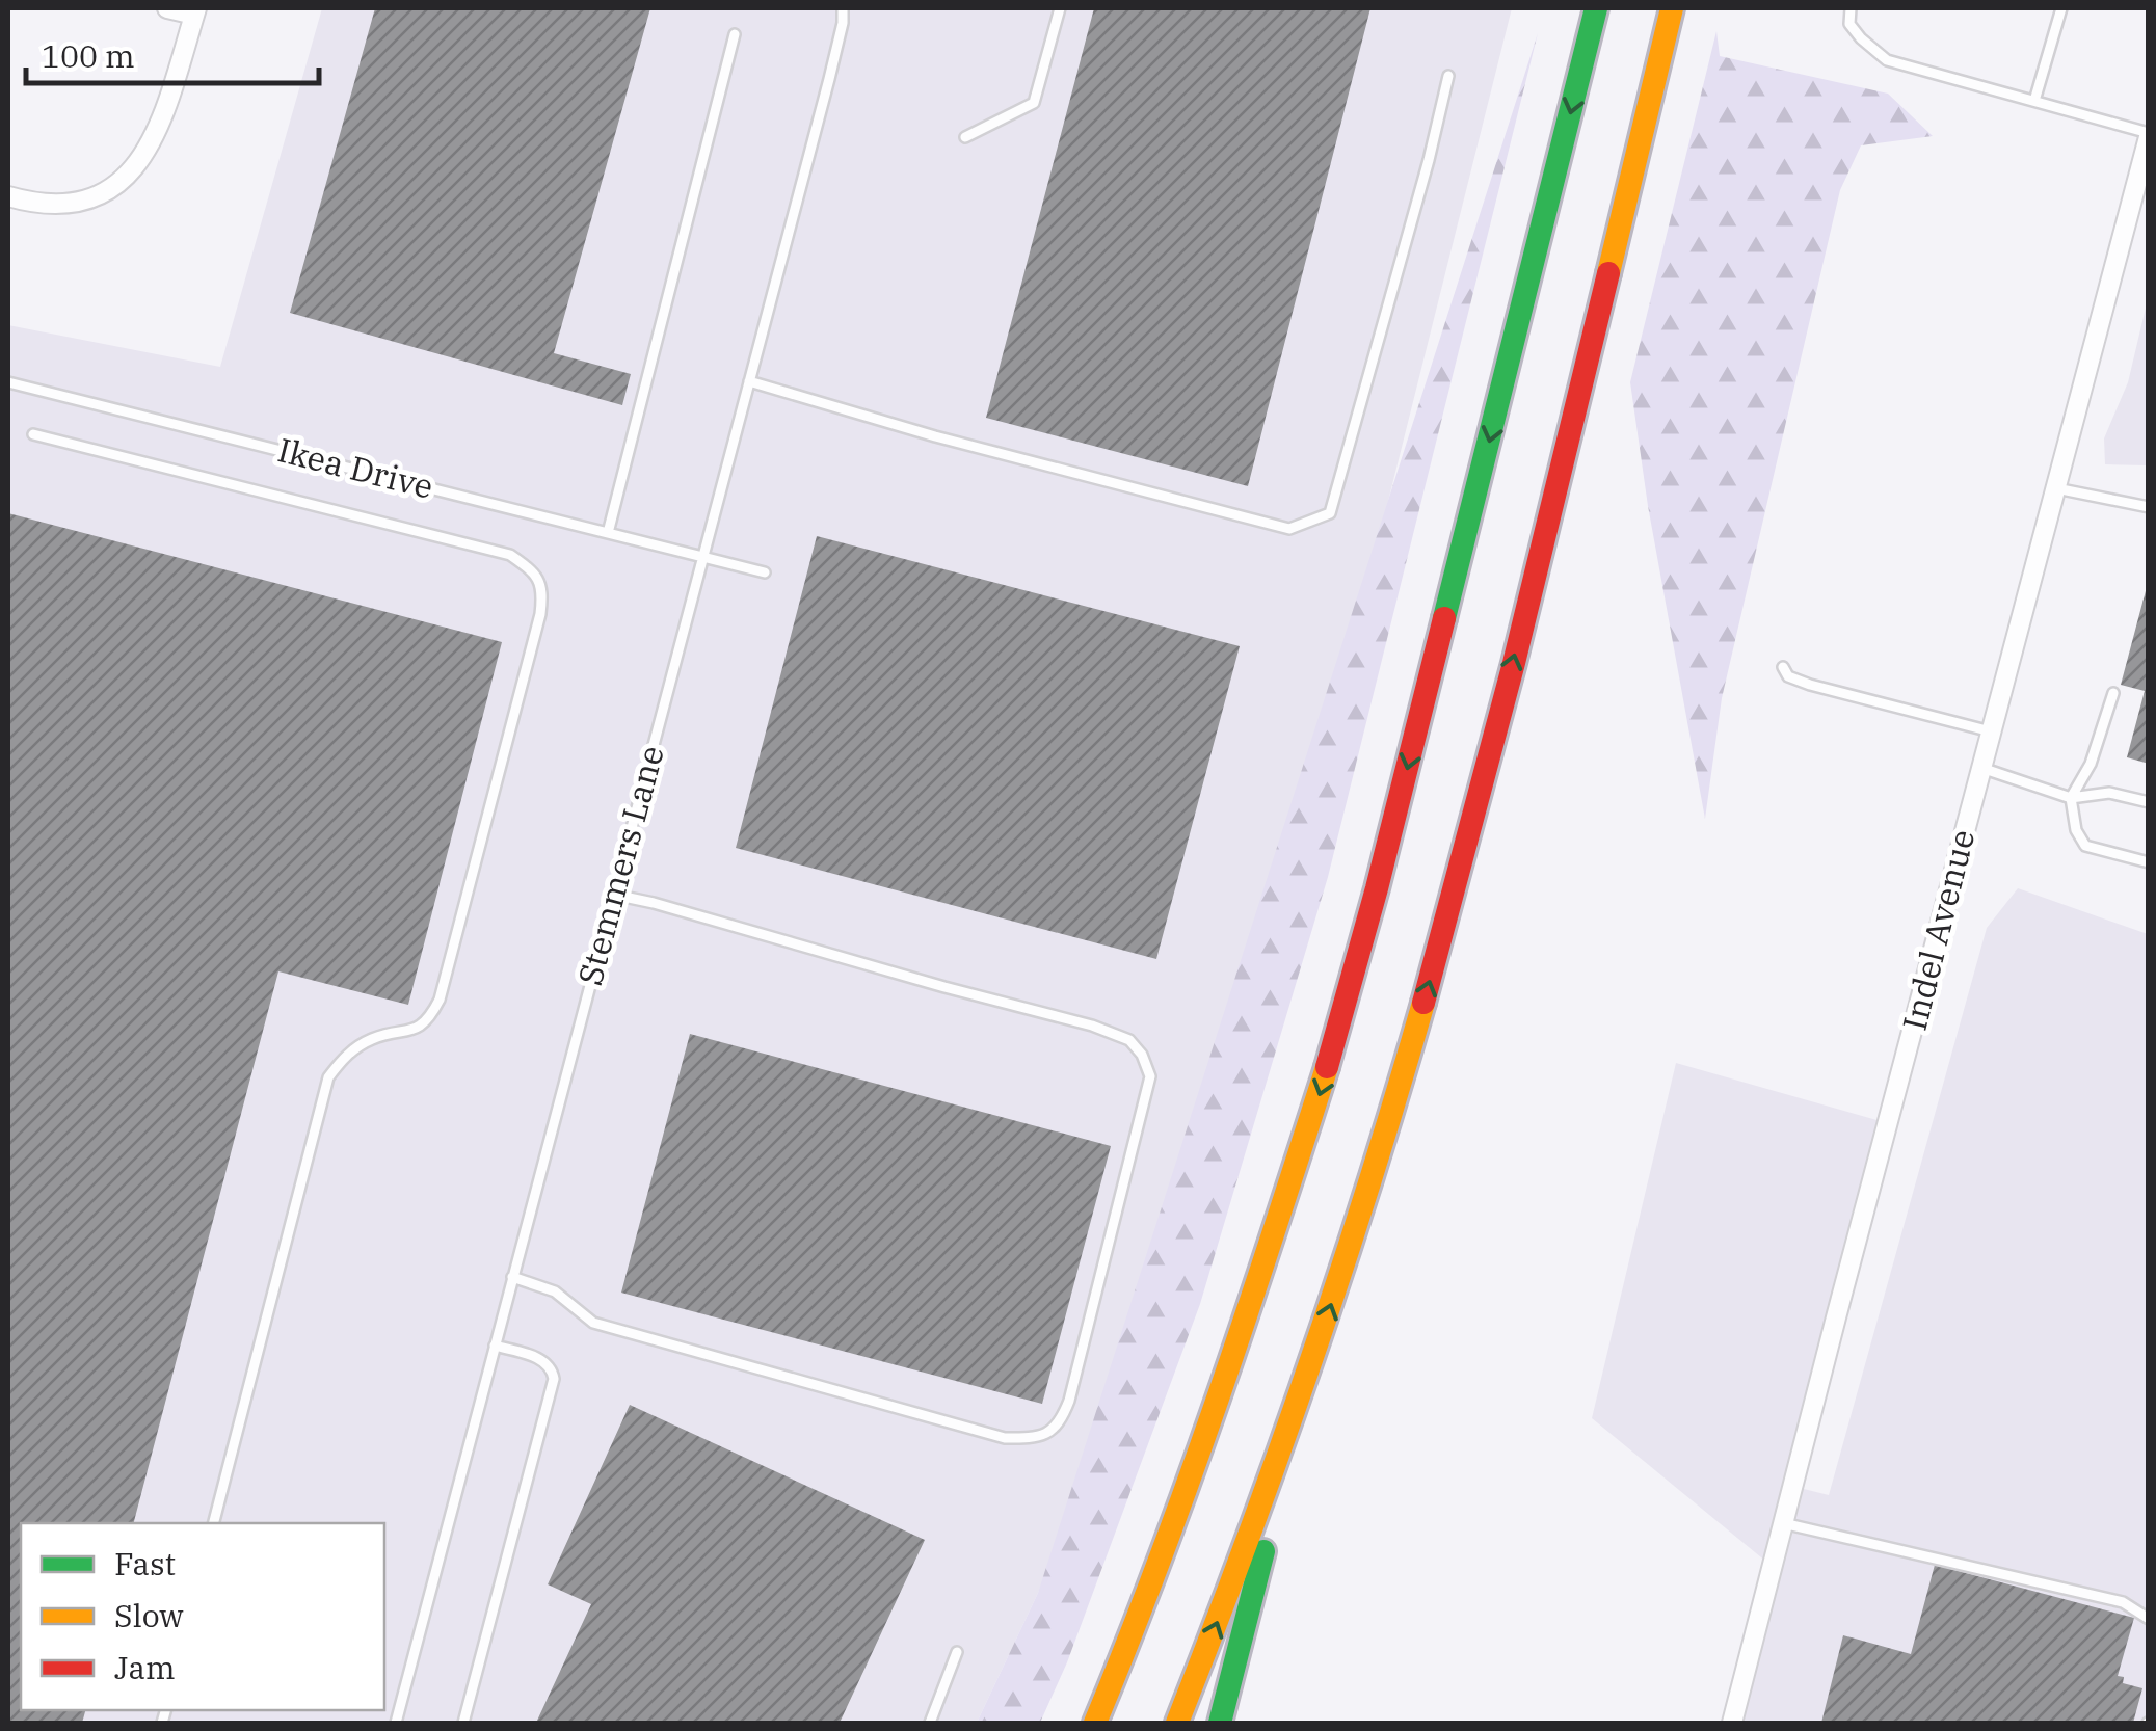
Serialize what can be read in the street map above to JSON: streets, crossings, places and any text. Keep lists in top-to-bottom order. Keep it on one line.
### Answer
{"streets":{"street":["Indel Avenue"],"lane":["Ikea Drive","Stemmers Lane"]},"crossings":[["Ikea Drive","Stemmers Lane"]],"legend":["Fast","Slow","Jam"],"scale_bar":"100 m"}
